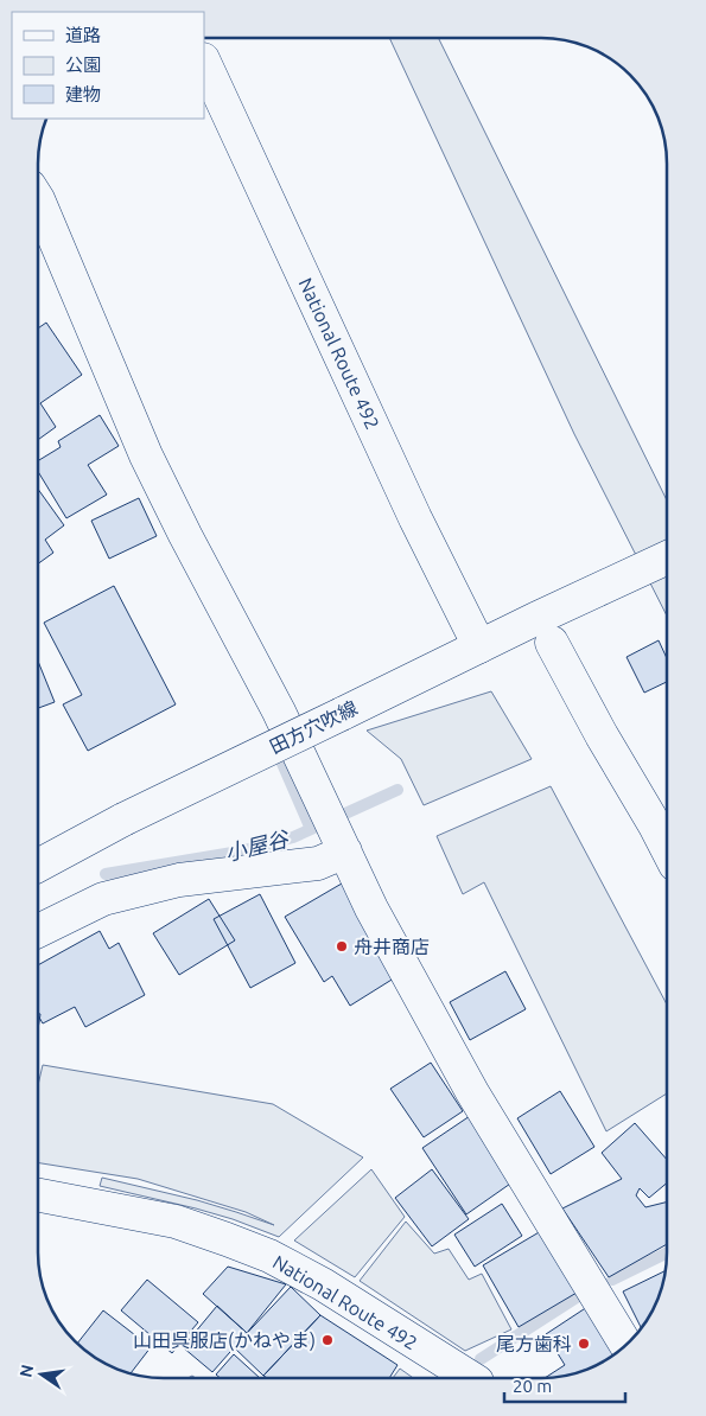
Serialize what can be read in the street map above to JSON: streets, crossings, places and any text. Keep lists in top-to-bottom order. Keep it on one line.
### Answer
{"streets":{"main road":["National Route 492","田方穴吹線"]},"crossings":[["National Route 492","田方穴吹線"]],"water":["小屋谷"],"places":["舟井商店","山田呉服店(かねやま)","尾方歯科"],"legend":["道路","公園","建物"],"scale_bar":"20 m","north":"left"}
